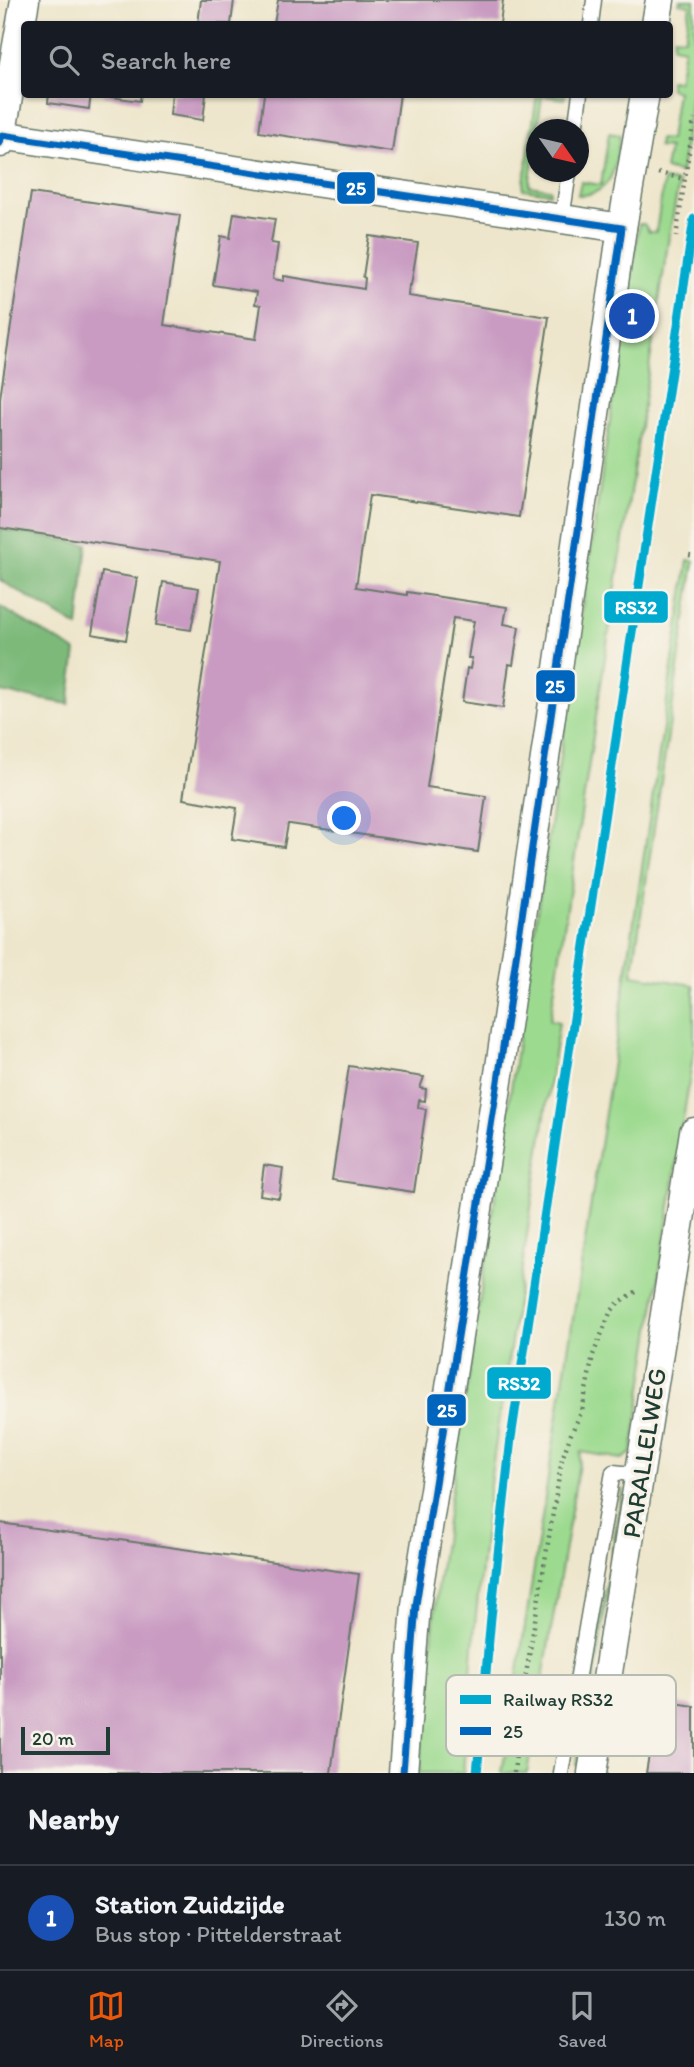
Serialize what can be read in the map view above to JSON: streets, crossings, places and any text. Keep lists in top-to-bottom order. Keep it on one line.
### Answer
{"streets":{"street":["PARALLELWEG"]},"lines":["transit line 25","rail line RS32"],"legend":["Railway RS32","25"],"scale_bar":"20 m","north":"bottom right","page":{"search":"Search here","pins":"1","scale":"20 m","heading":"Nearby","list":[{"mark":"1","name":"Station Zuidzijde","note":"Bus stop · Pittelderstraat","value":"130 m"}],"nav":["Map","Directions","Saved"]}}
